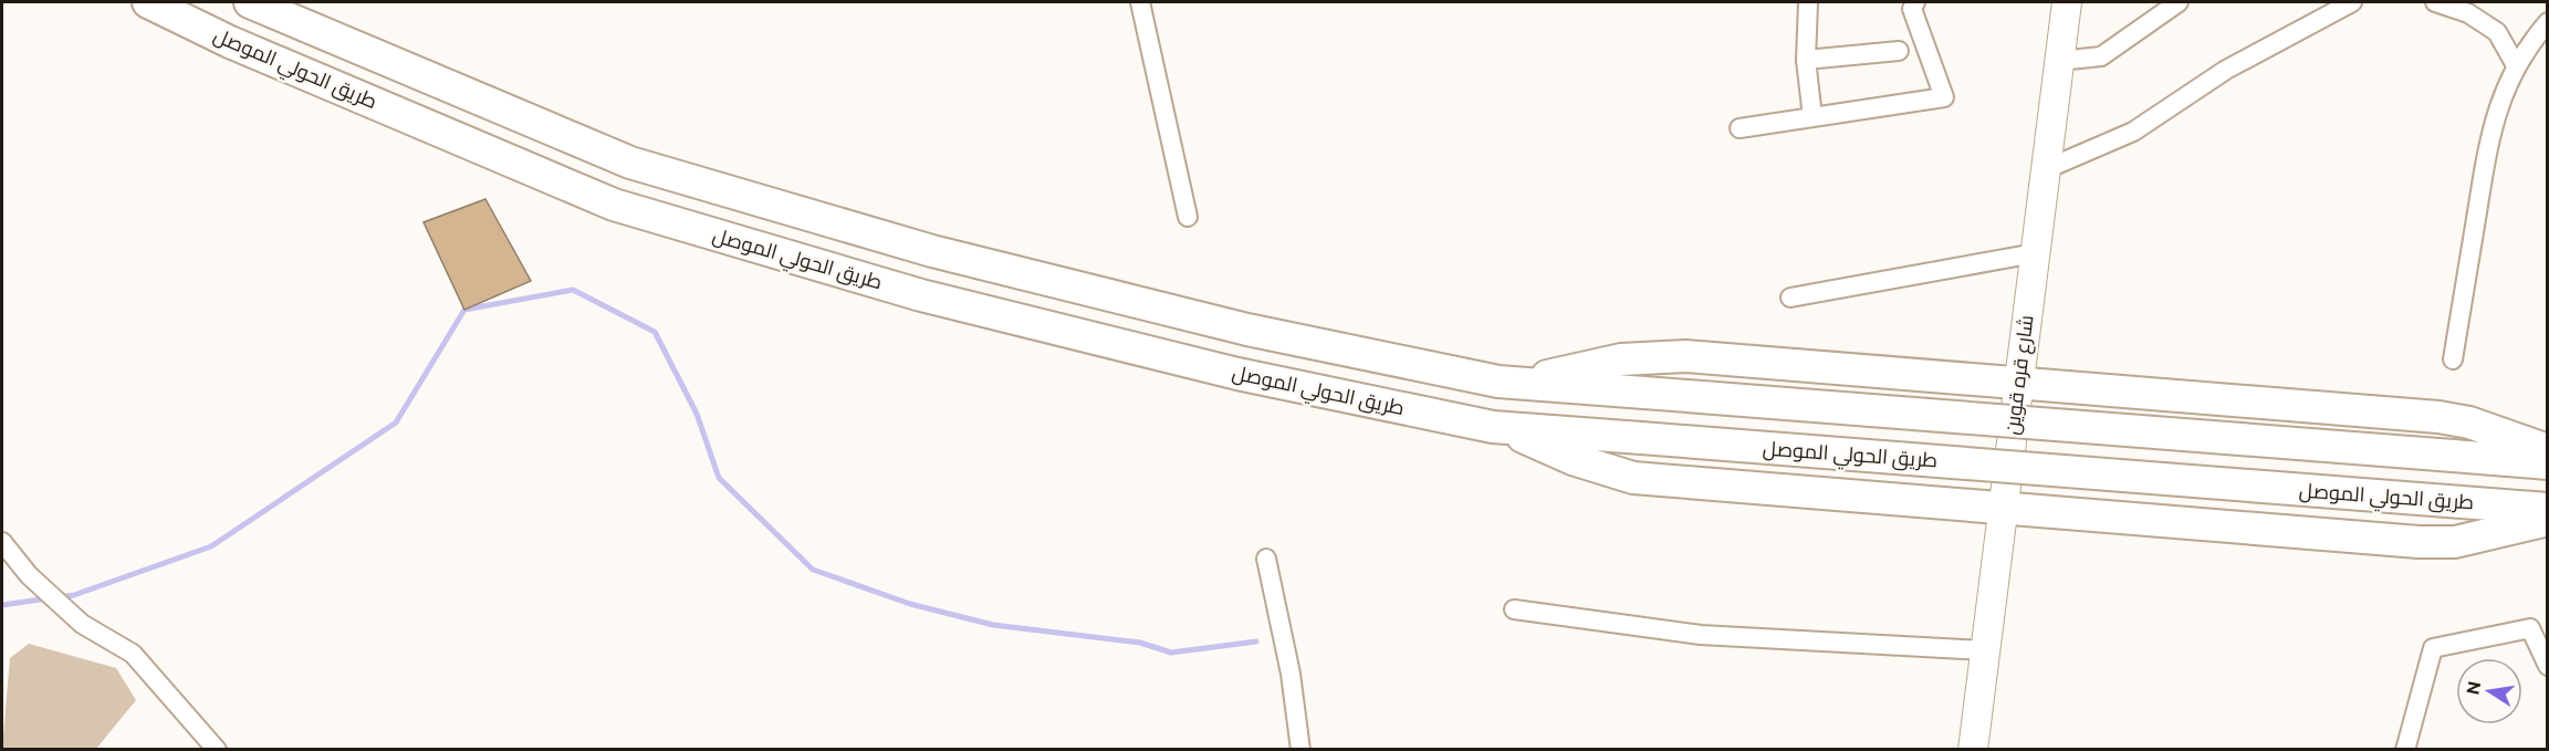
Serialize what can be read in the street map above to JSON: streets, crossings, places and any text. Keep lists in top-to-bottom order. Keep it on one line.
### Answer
{"streets":{"highway":["طريق الحولي الموصل"],"main road":["شارع قره قوين"]},"north":"left"}
